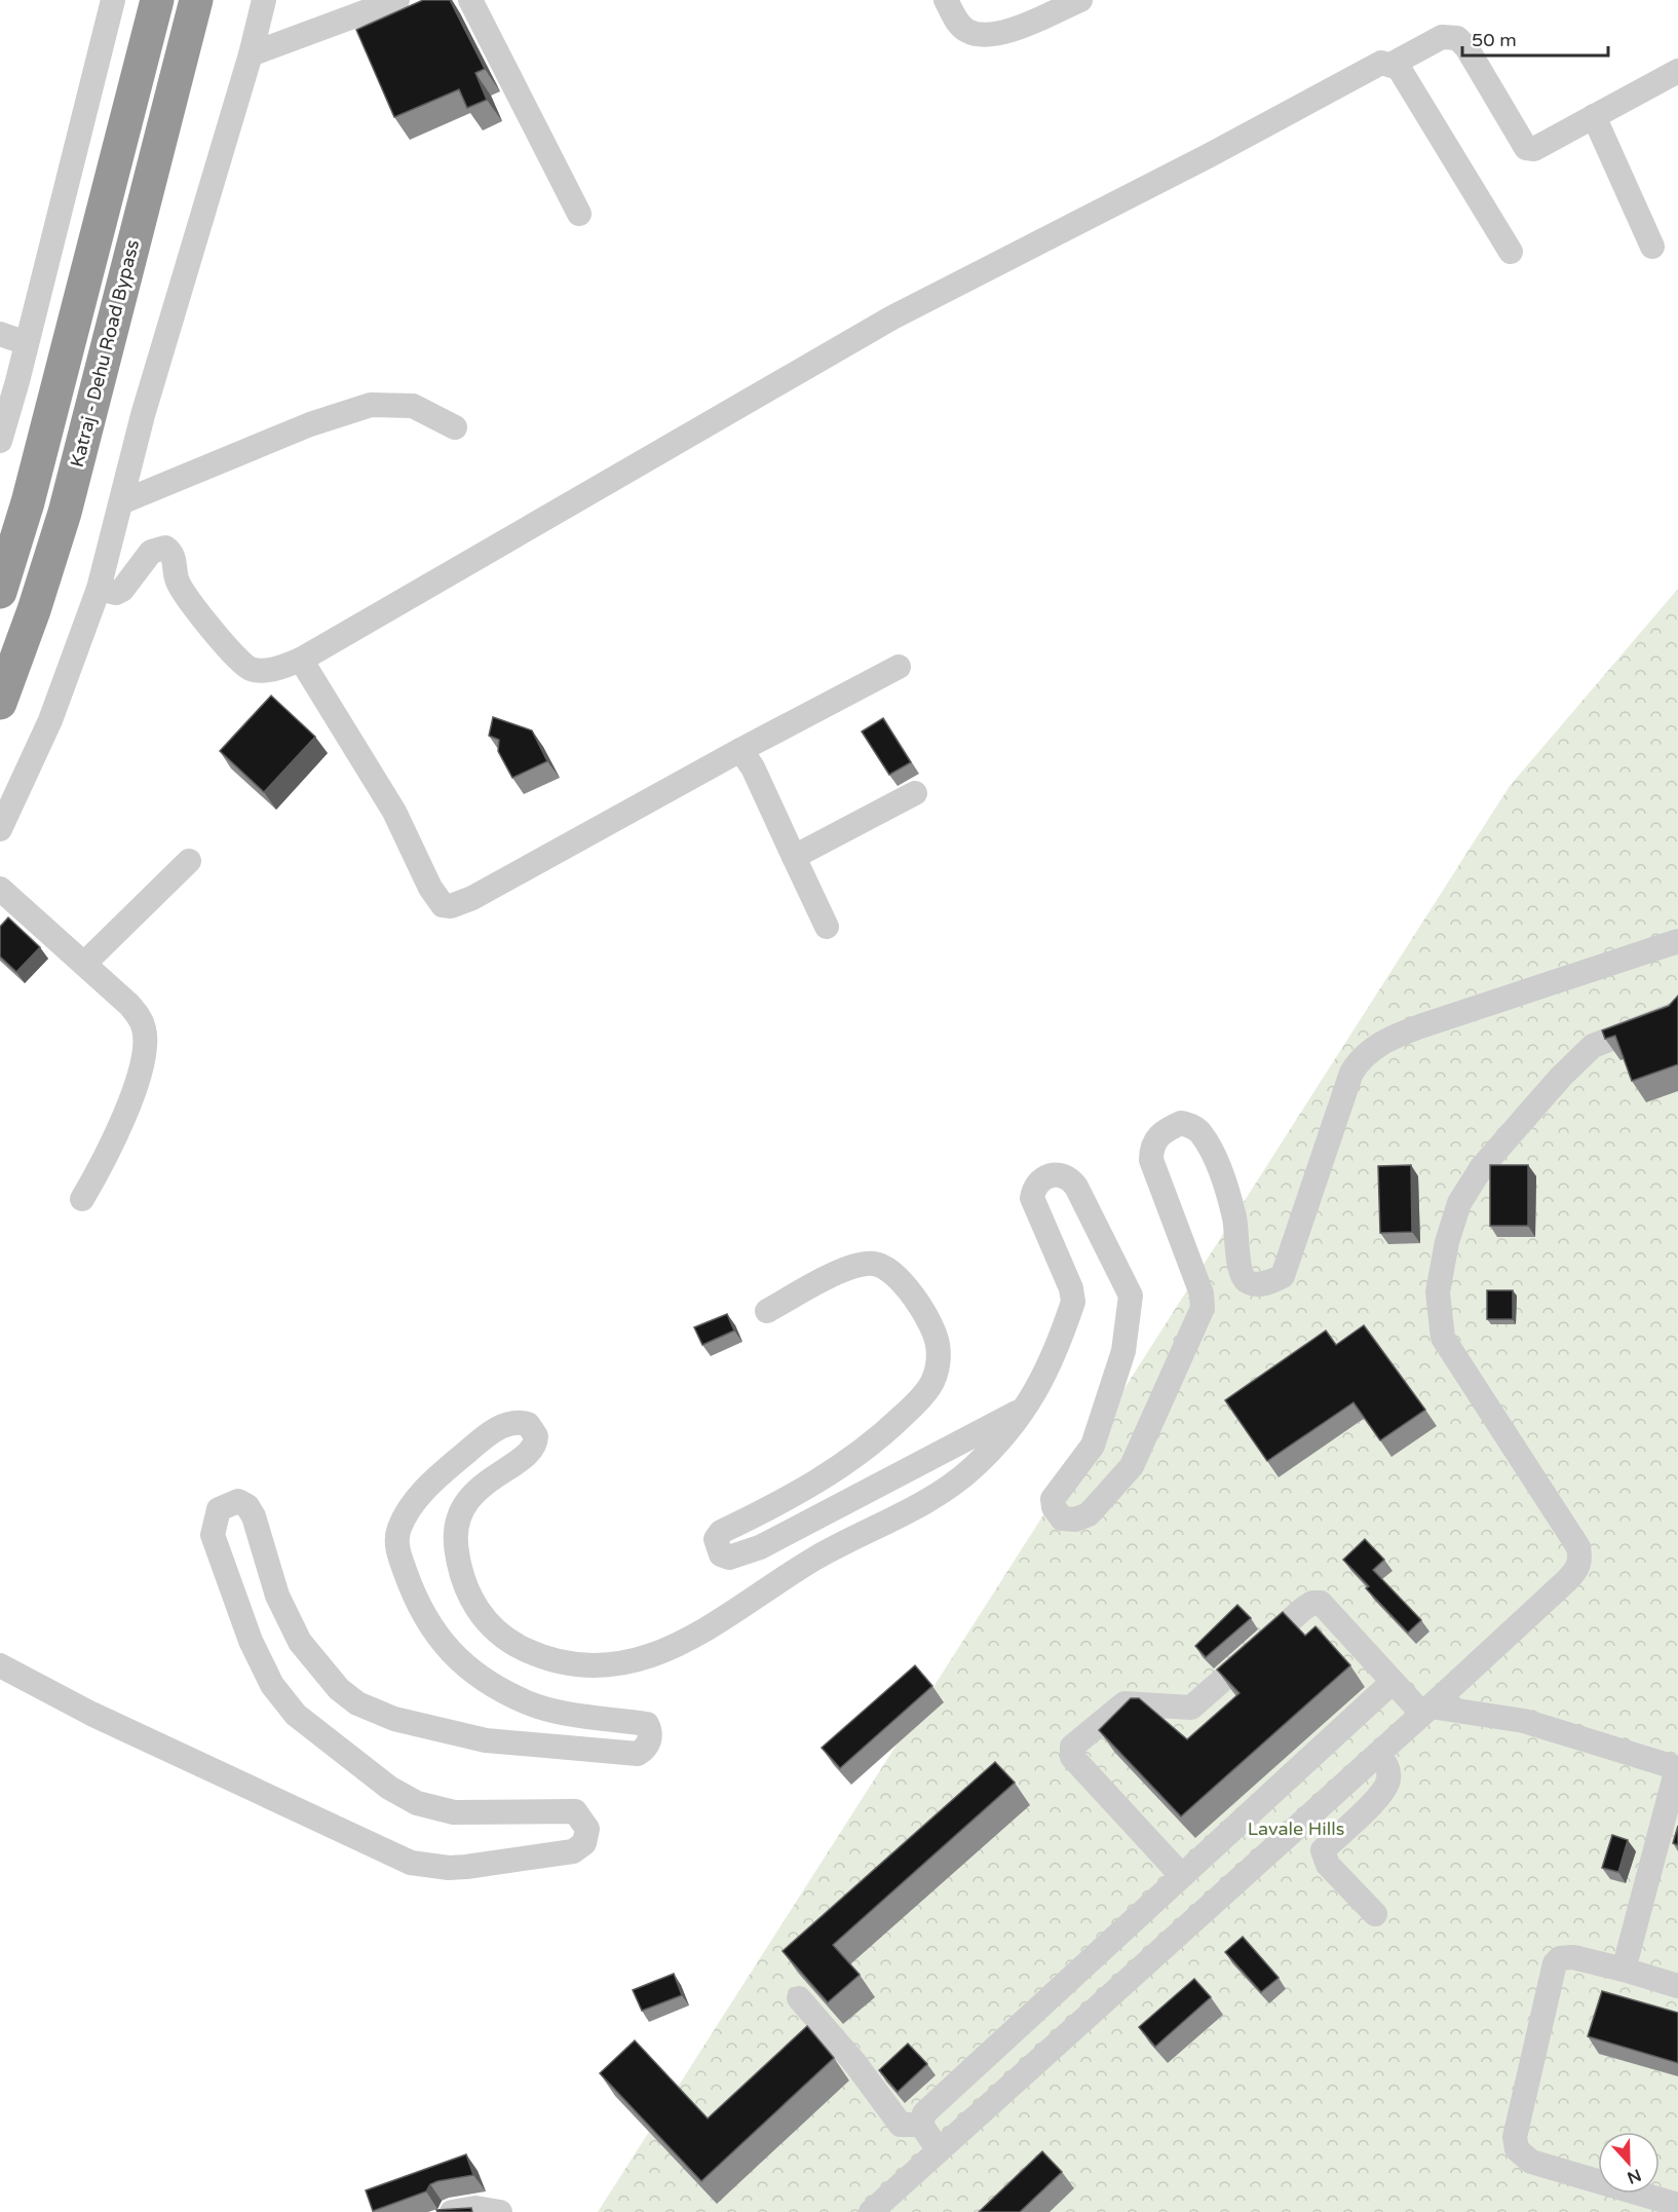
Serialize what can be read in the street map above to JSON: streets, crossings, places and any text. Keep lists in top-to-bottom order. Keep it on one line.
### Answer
{"streets":{"highway":["Katraj - Dehu Road Bypass"]},"parks":["Lavale Hills"],"scale_bar":"50 m","north":"bottom"}
